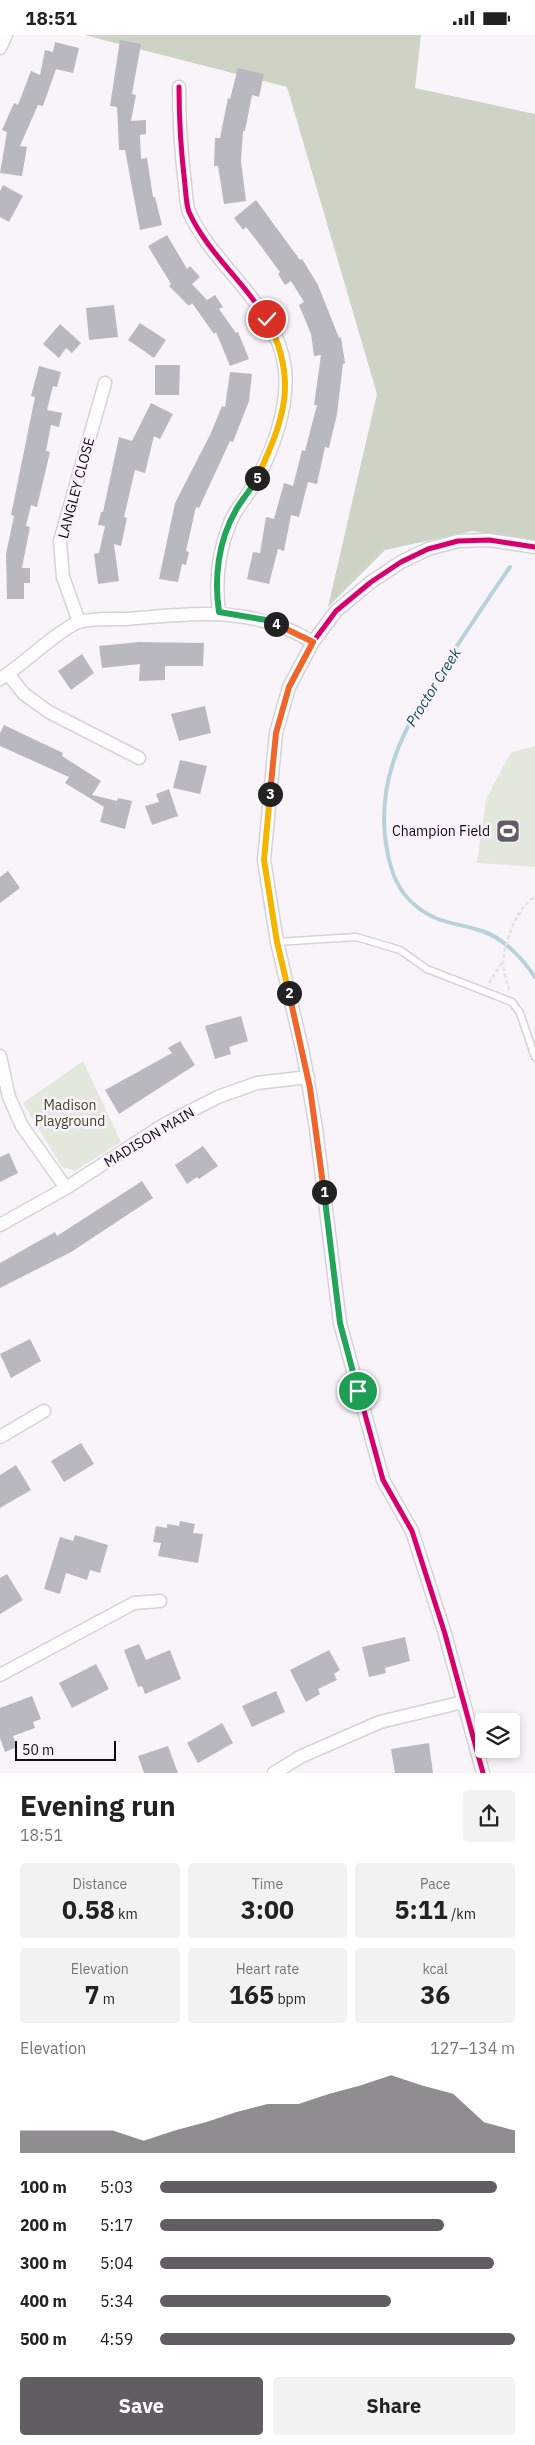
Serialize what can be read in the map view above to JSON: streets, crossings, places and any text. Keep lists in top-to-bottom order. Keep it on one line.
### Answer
{"streets":{"street":["LANGLEY CLOSE","MADISON MAIN"]},"water":["Proctor Creek"],"parks":["Madison Playground"],"places":{"sports":["Champion Field"]},"scale_bar":"50 m","page":{"status":"18:51","pins":["5","4","3","2","1"],"scale":"50 m","heading":["Evening run","18:51"],"stats":[["Distance","0.58 km"],["Time","3:00"],["Pace","5:11 /km"],["Elevation","7 m"],["Heart rate","165 bpm"],["kcal","36"]],"chart":["Elevation","127–134 m"],"list":[{"name":"100 m","note":"5:03"},{"name":"200 m","note":"5:17"},{"name":"300 m","note":"5:04"},{"name":"400 m","note":"5:34"},{"name":"500 m","note":"4:59"}],"buttons":["Save","Share"]}}
